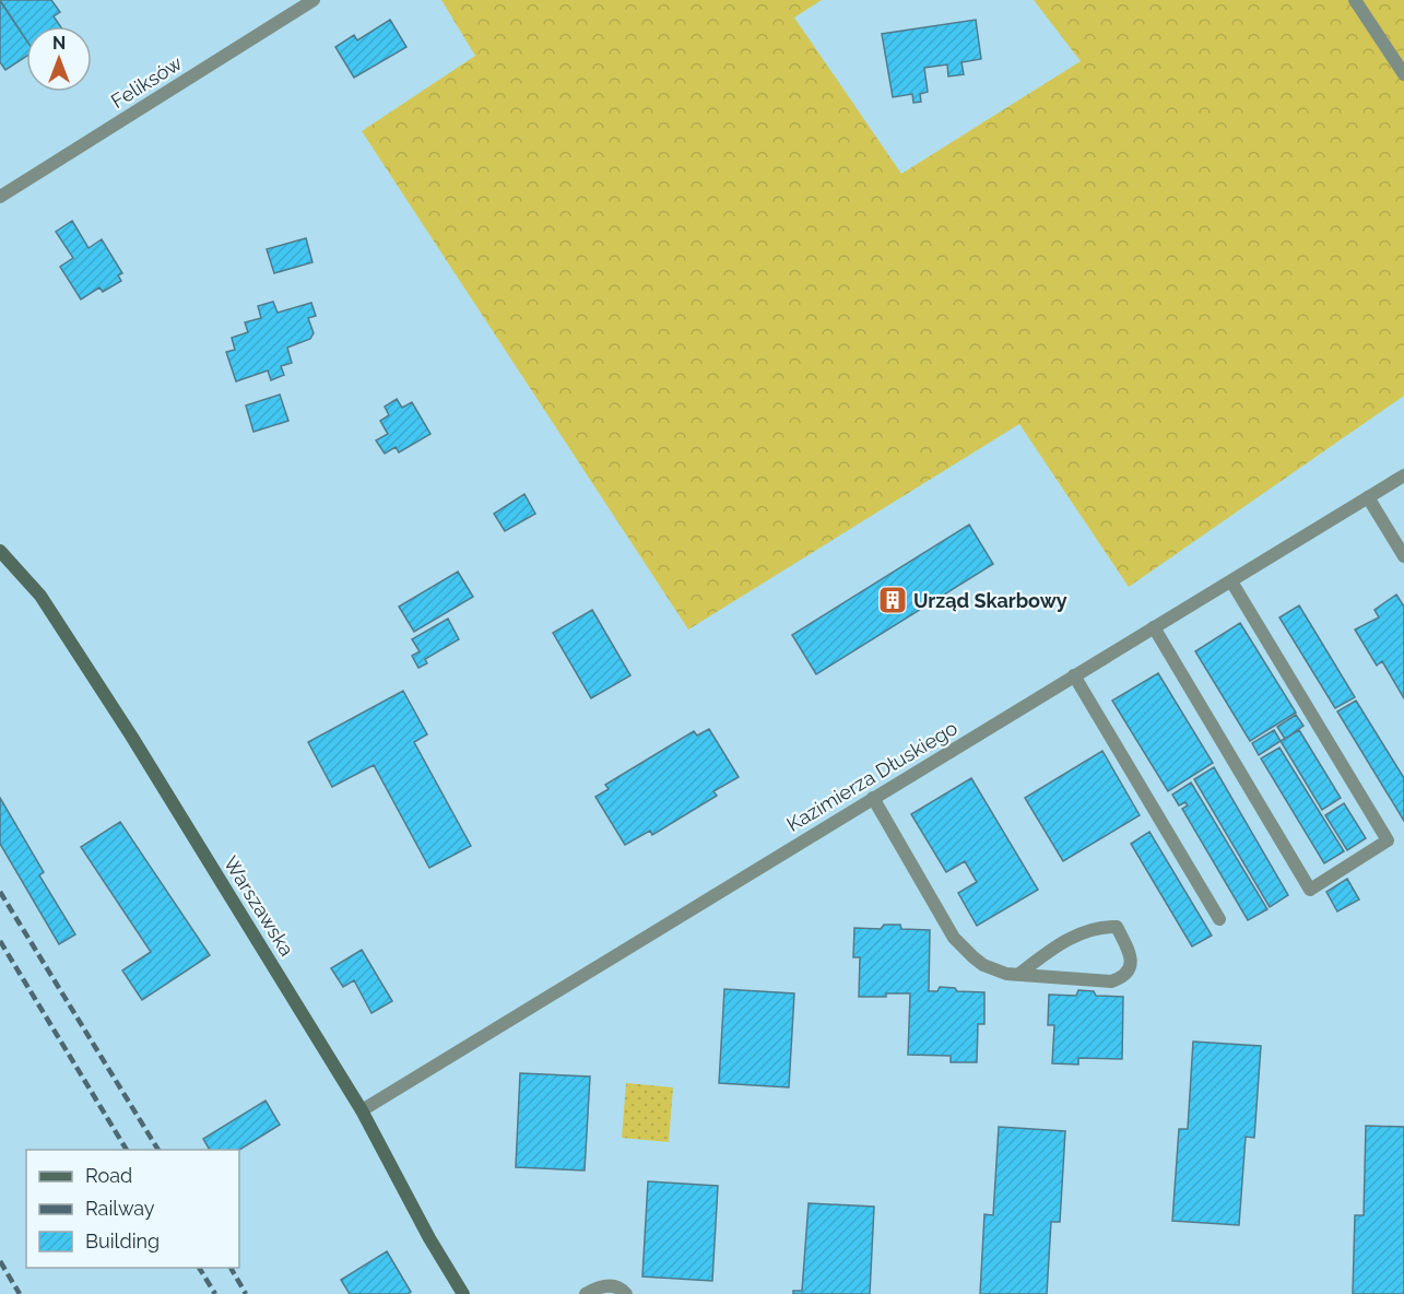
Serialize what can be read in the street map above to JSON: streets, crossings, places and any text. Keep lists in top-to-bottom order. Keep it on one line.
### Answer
{"streets":{"main road":["Warszawska"],"street":["Feliksów","Kazimierza Dłuskiego"]},"crossings":[["Kazimierza Dłuskiego","Warszawska"]],"places":{"building":["Urząd Skarbowy"]},"legend":["Road","Railway","Building"],"north":"top"}
